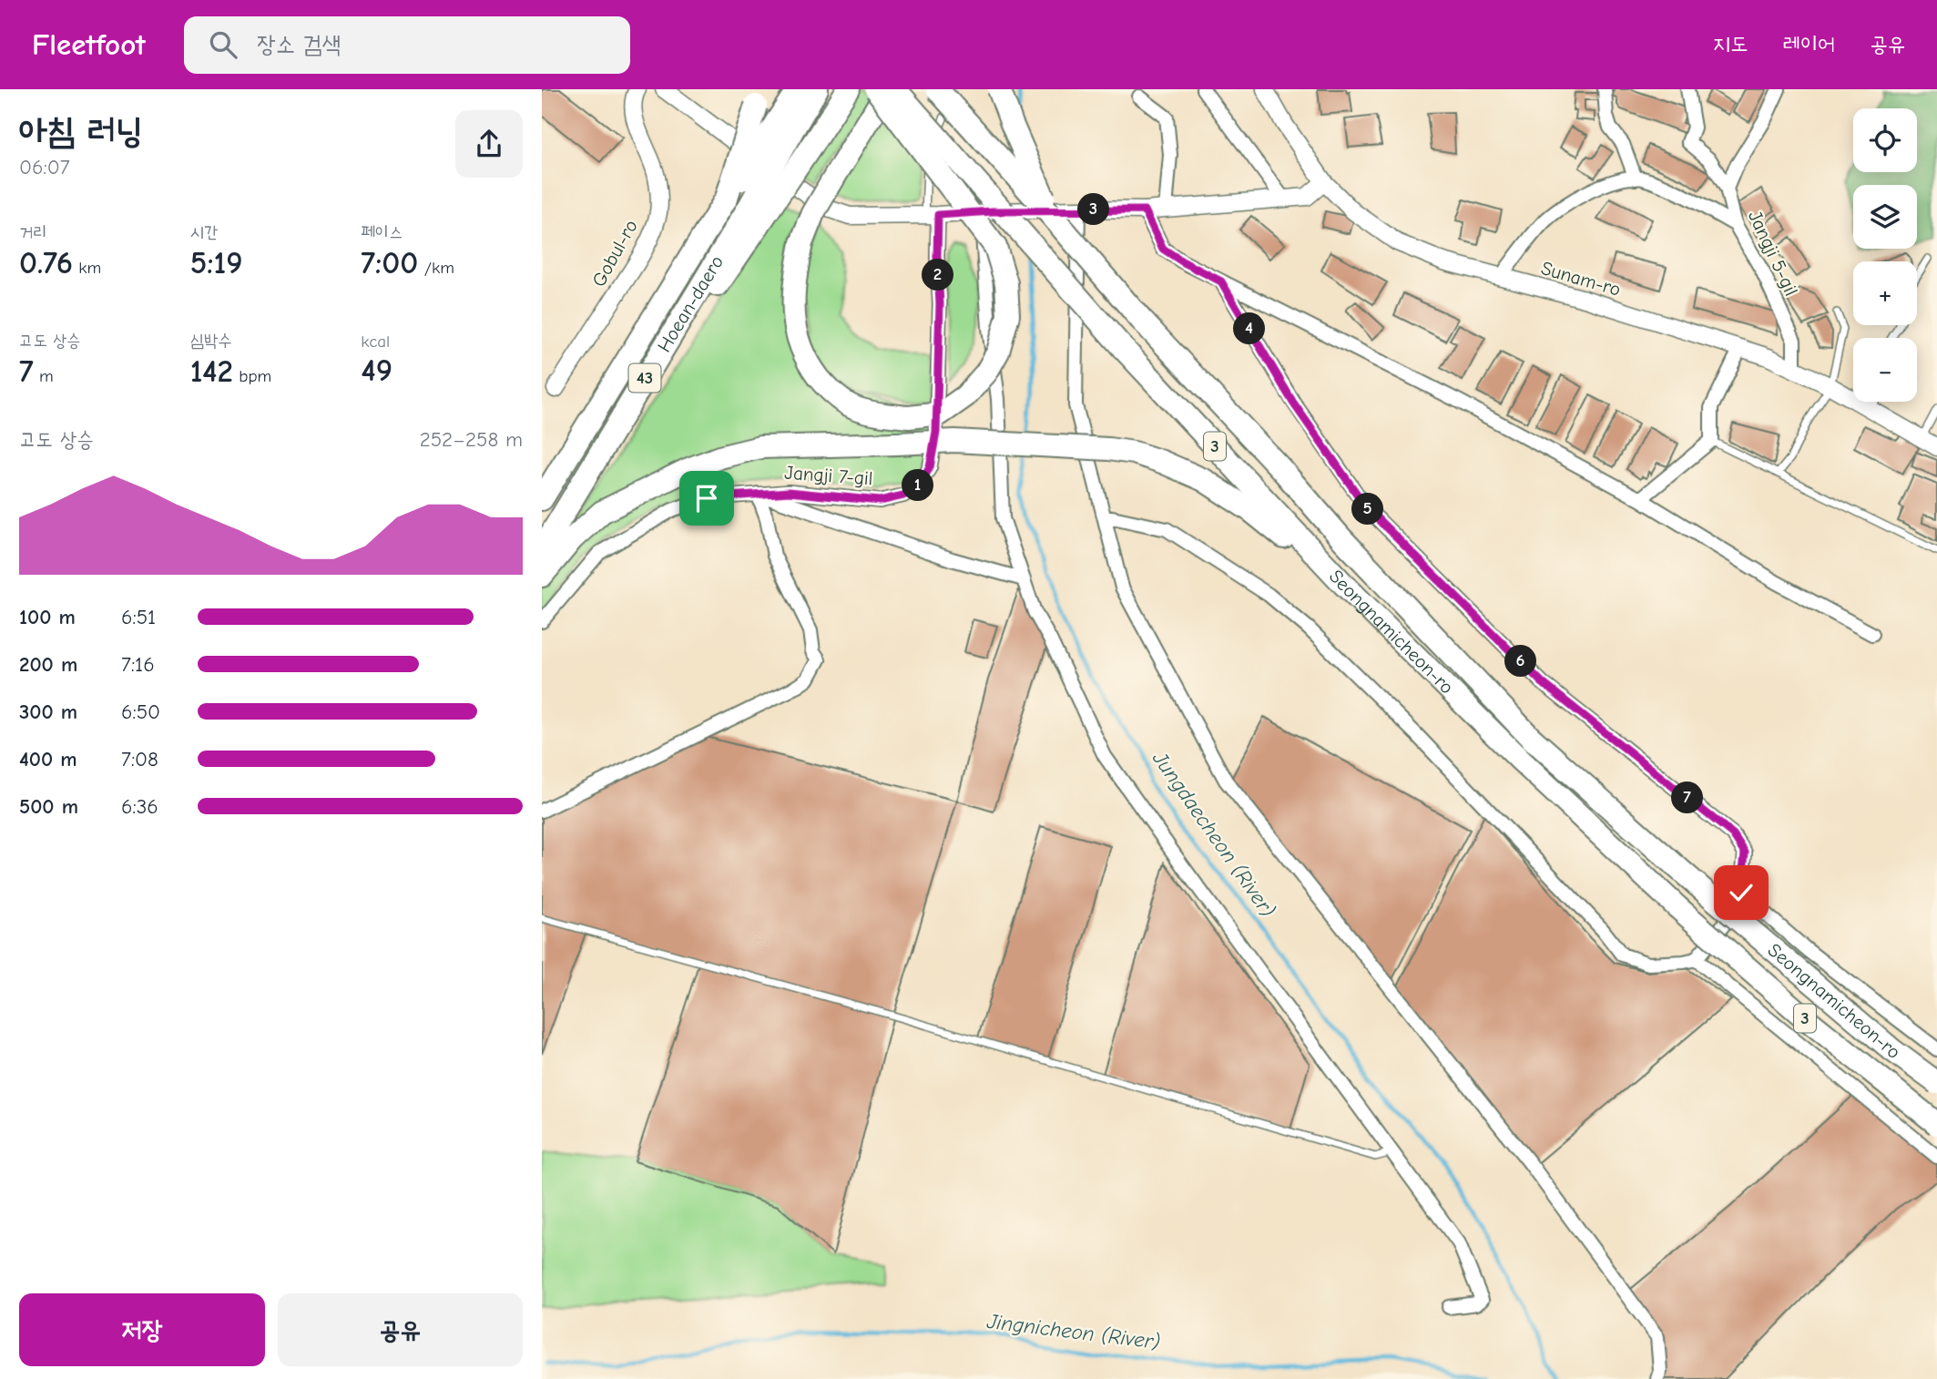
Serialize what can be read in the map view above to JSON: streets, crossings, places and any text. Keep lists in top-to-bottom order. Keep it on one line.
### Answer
{"streets":{"highway":["Hoean-daero","43","3","Seongnamicheon-ro"],"street":["Gobul-ro","Jangji 5-gil","Sunam-ro","Jangji 7-gil"]},"crossings":[["Jangji 5-gil","Sunam-ro"]],"water":["Jungdaecheon (River)","Jingnicheon (River)"],"page":{"header":"Fleetfoot","search":"장소 검색","nav":["지도","레이어","공유"],"heading":["아침 러닝","06:07"],"map_buttons":["+","−"],"pins":["3","2","4","1","5","6","7"],"stats":[["거리","0.76 km"],["시간","5:19"],["페이스","7:00 /km"],["고도 상승","7 m"],["심박수","142 bpm"],["kcal","49"]],"chart":["고도 상승","252–258 m"],"list":[{"name":"100 m","note":"6:51"},{"name":"200 m","note":"7:16"},{"name":"300 m","note":"6:50"},{"name":"400 m","note":"7:08"},{"name":"500 m","note":"6:36"}],"buttons":["저장","공유"]}}
